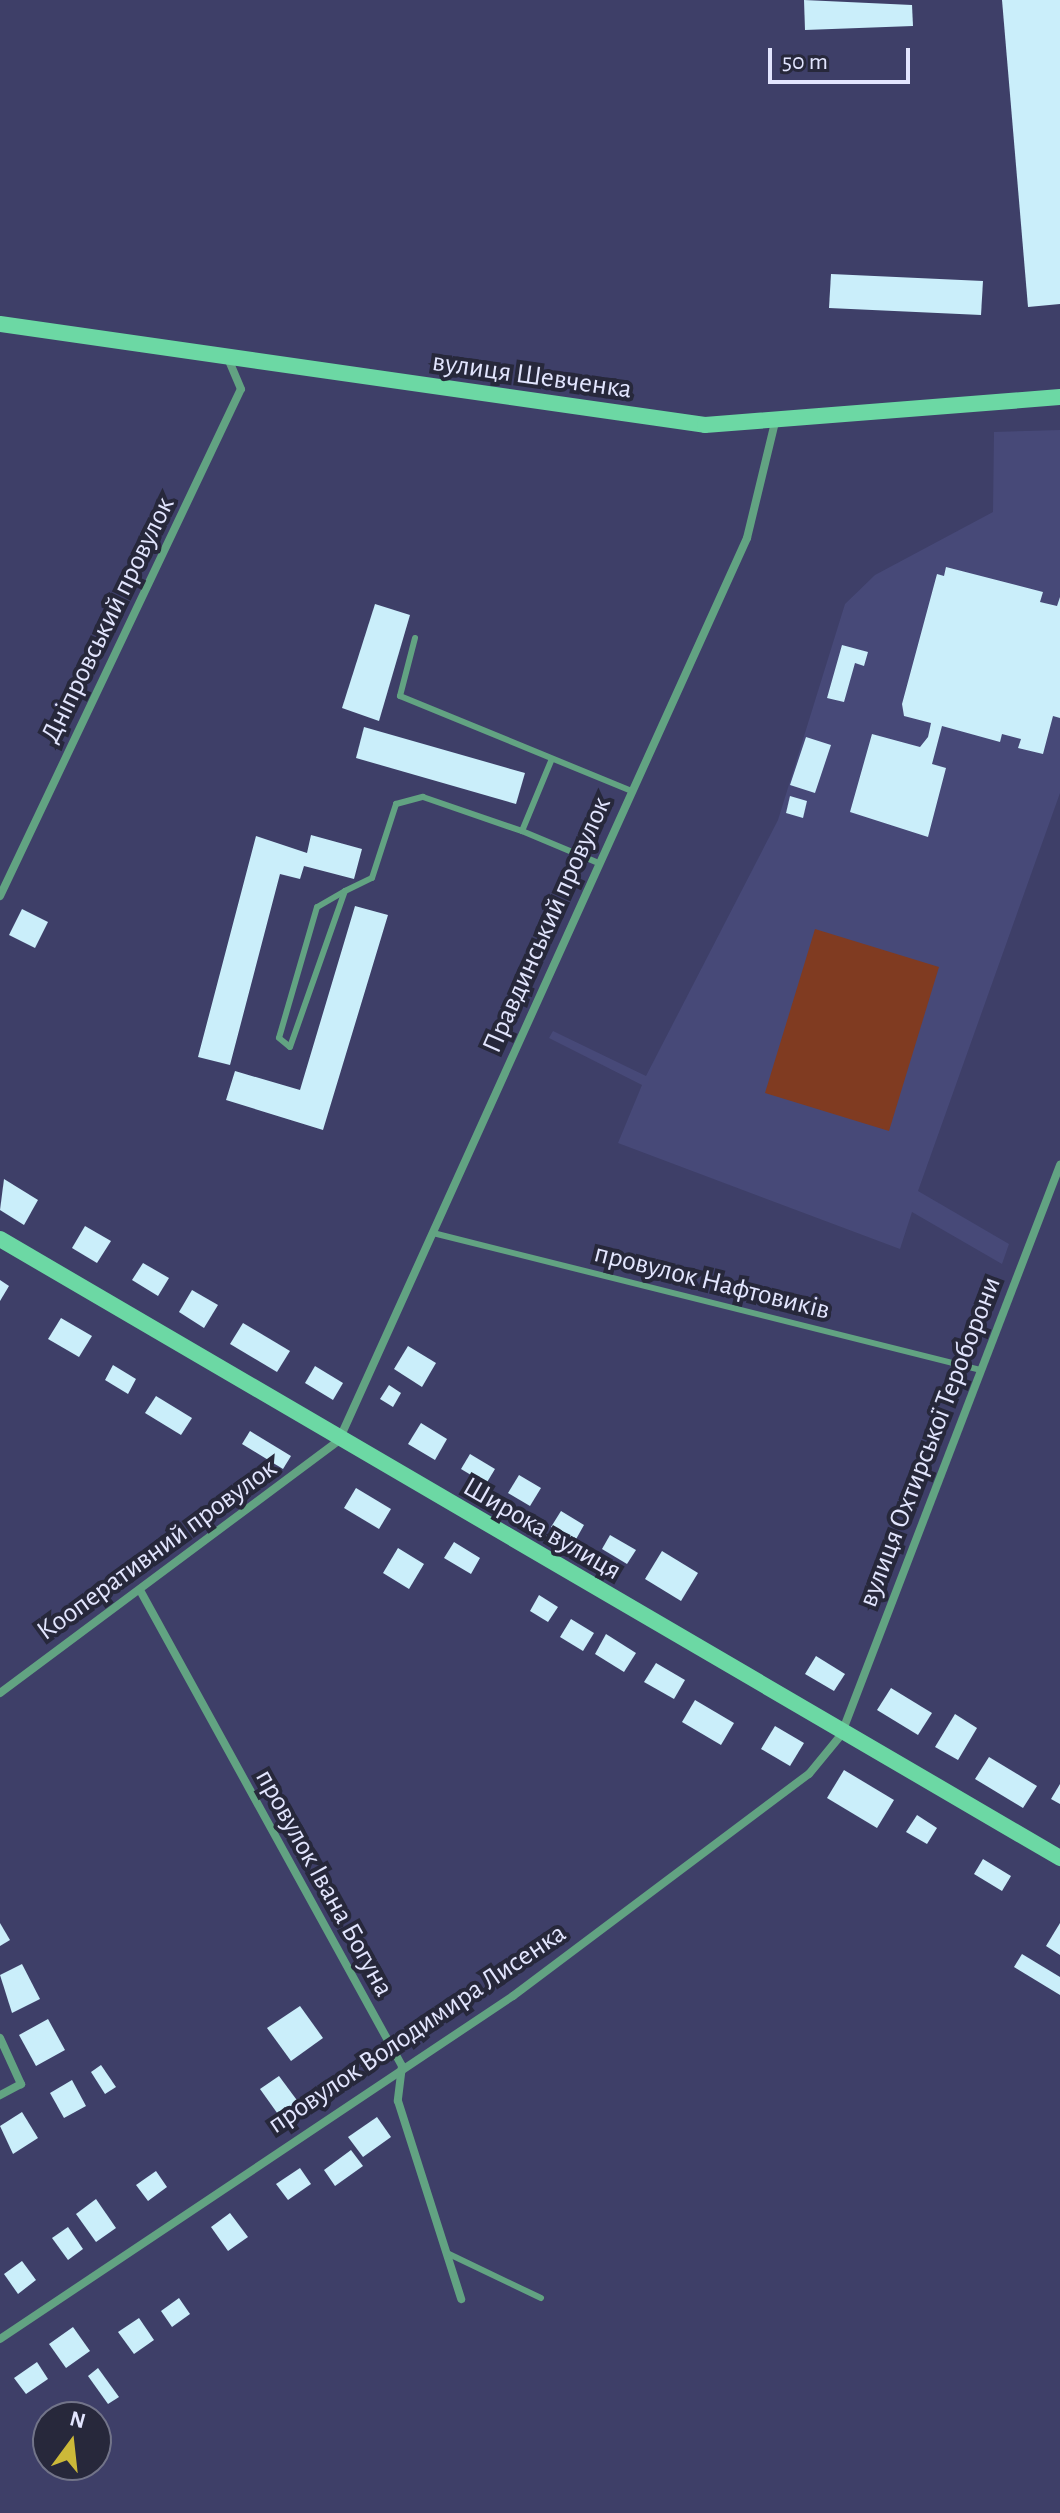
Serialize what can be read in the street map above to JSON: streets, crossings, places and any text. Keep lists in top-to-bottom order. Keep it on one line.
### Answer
{"streets":{"street":["вулиця Шевченка","Дніпровський провулок","Правдинський провулок","вулиця Охтирської Тероборони","Широка вулиця","Кооперативний провулок","провулок Івана Богуна","провулок Володимира Лисенка"],"lane":["провулок Нафтовиків"]},"crossings":[["вулиця Шевченка","Дніпровський провулок"],["вулиця Шевченка","Правдинський провулок"],["Правдинський провулок","провулок Нафтовиків"],["Правдинський провулок","Широка вулиця"],["Правдинський провулок","Кооперативний провулок"],["провулок Нафтовиків","вулиця Охтирської Тероборони"],["вулиця Охтирської Тероборони","Широка вулиця"],["вулиця Охтирської Тероборони","провулок Володимира Лисенка"],["Широка вулиця","Кооперативний провулок"],["Широка вулиця","провулок Володимира Лисенка"],["Кооперативний провулок","провулок Івана Богуна"],["провулок Івана Богуна","провулок Володимира Лисенка"]],"scale_bar":"50 m","north":"top"}
